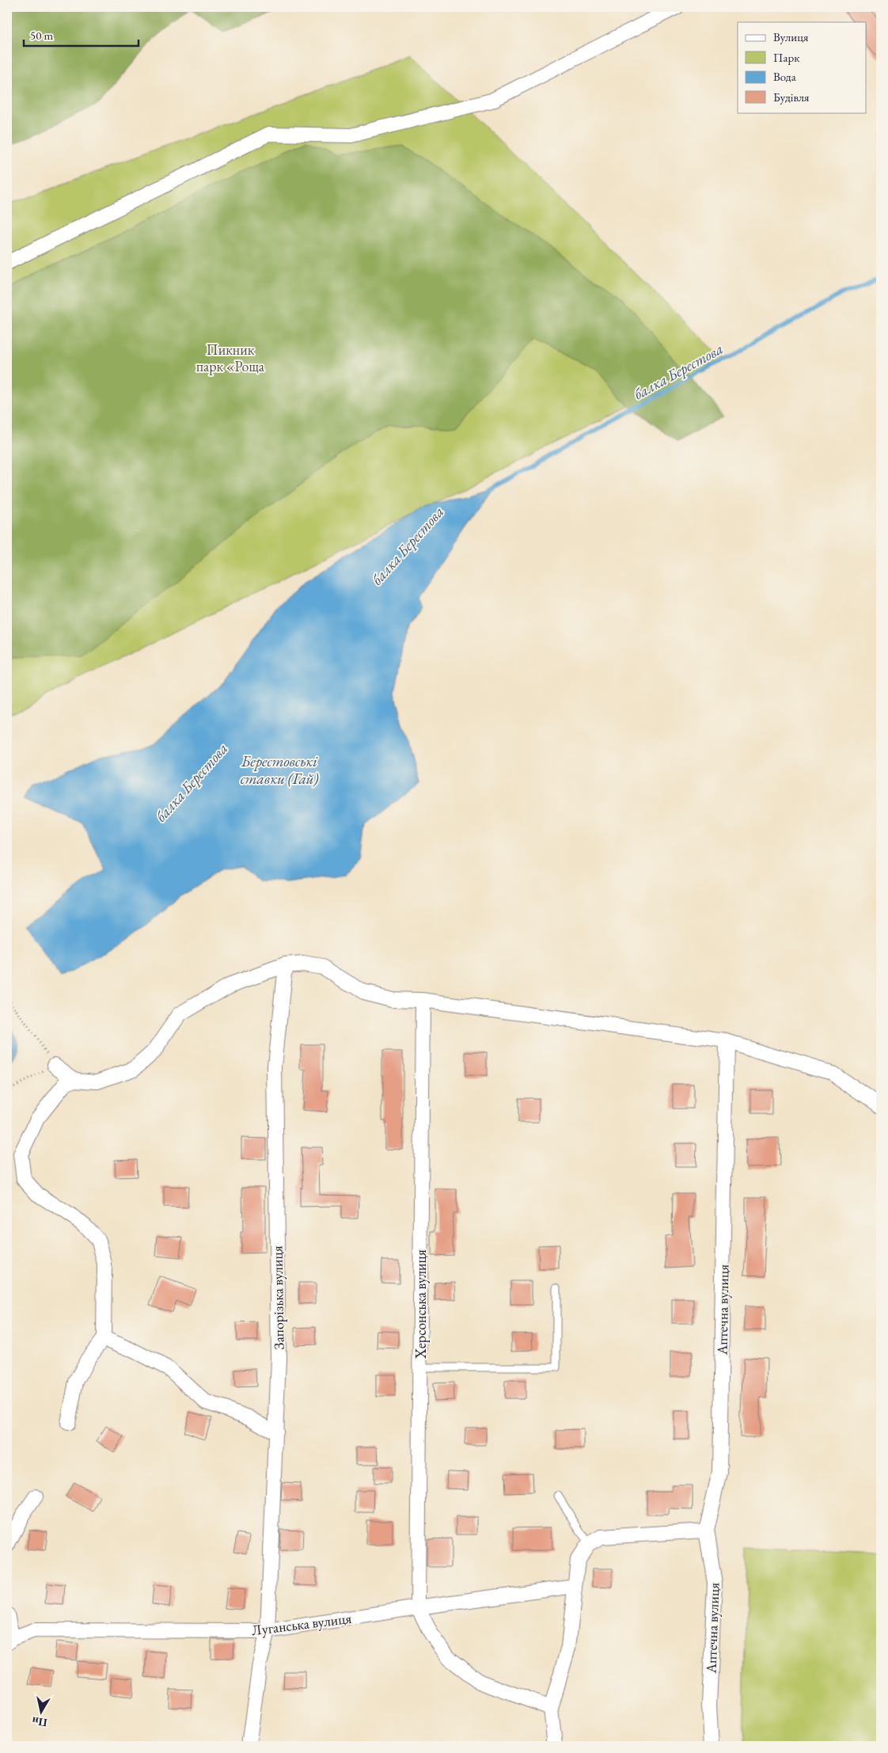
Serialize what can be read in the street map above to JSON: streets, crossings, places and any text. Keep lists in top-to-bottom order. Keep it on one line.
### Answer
{"streets":{"street":["Запорізька вулиця","Херсонська вулиця","Аптечна вулиця","Луганська вулиця"]},"crossings":[["Запорізька вулиця","Луганська вулиця"],["Херсонська вулиця","Луганська вулиця"]],"water":["балка Берестова","Берестовські ставки (Гай)"],"parks":["Пикник парк «Роща"],"legend":["Вулиця","Парк","Вода","Будівля"],"scale_bar":"50 m","north":"bottom"}
